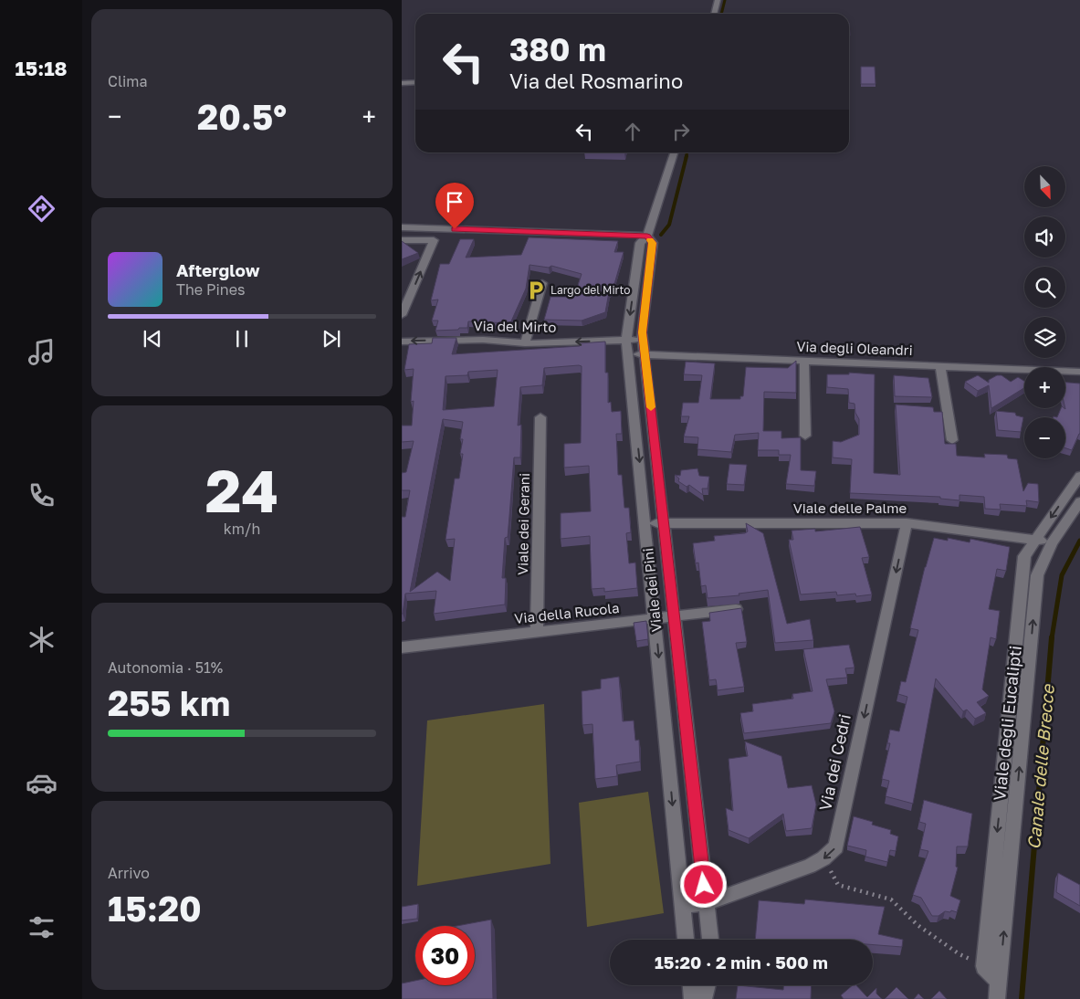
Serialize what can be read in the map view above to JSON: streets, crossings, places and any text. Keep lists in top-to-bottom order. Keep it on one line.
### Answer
{"streets":{"street":["Via del Mirto","Via degli Oleandri","Viale delle Palme","Viale dei Gerani","Viale dei Pini","Via della Rucola","Viale degli Eucalipti","Via dei Cedri"]},"crossings":[["Via del Mirto","Viale dei Pini"],["Via degli Oleandri","Viale dei Pini"],["Viale delle Palme","Viale dei Pini"],["Viale delle Palme","Viale degli Eucalipti"],["Viale delle Palme","Via dei Cedri"],["Viale dei Gerani","Via della Rucola"],["Viale dei Pini","Via della Rucola"],["Viale dei Pini","Via dei Cedri"]],"one_way":["Via del Mirto","Via dei Cedri"],"water":["Canale delle Brecce"],"places":{"parking":["Largo del Mirto"]},"north":"bottom right","page":{"tabs":"15:18","tile":["Clima",["24","km/h"],["Autonomia · 51%","255 km"],["Arrivo","15:20"]],"turn":["380 m","Via del Rosmarino"],"heat":["−","20.5°","+"],"map_buttons":["+","−"],"song":["Afterglow","The Pines"],"limit":"30","trip":"15:20 · 2 min · 500 m"}}
